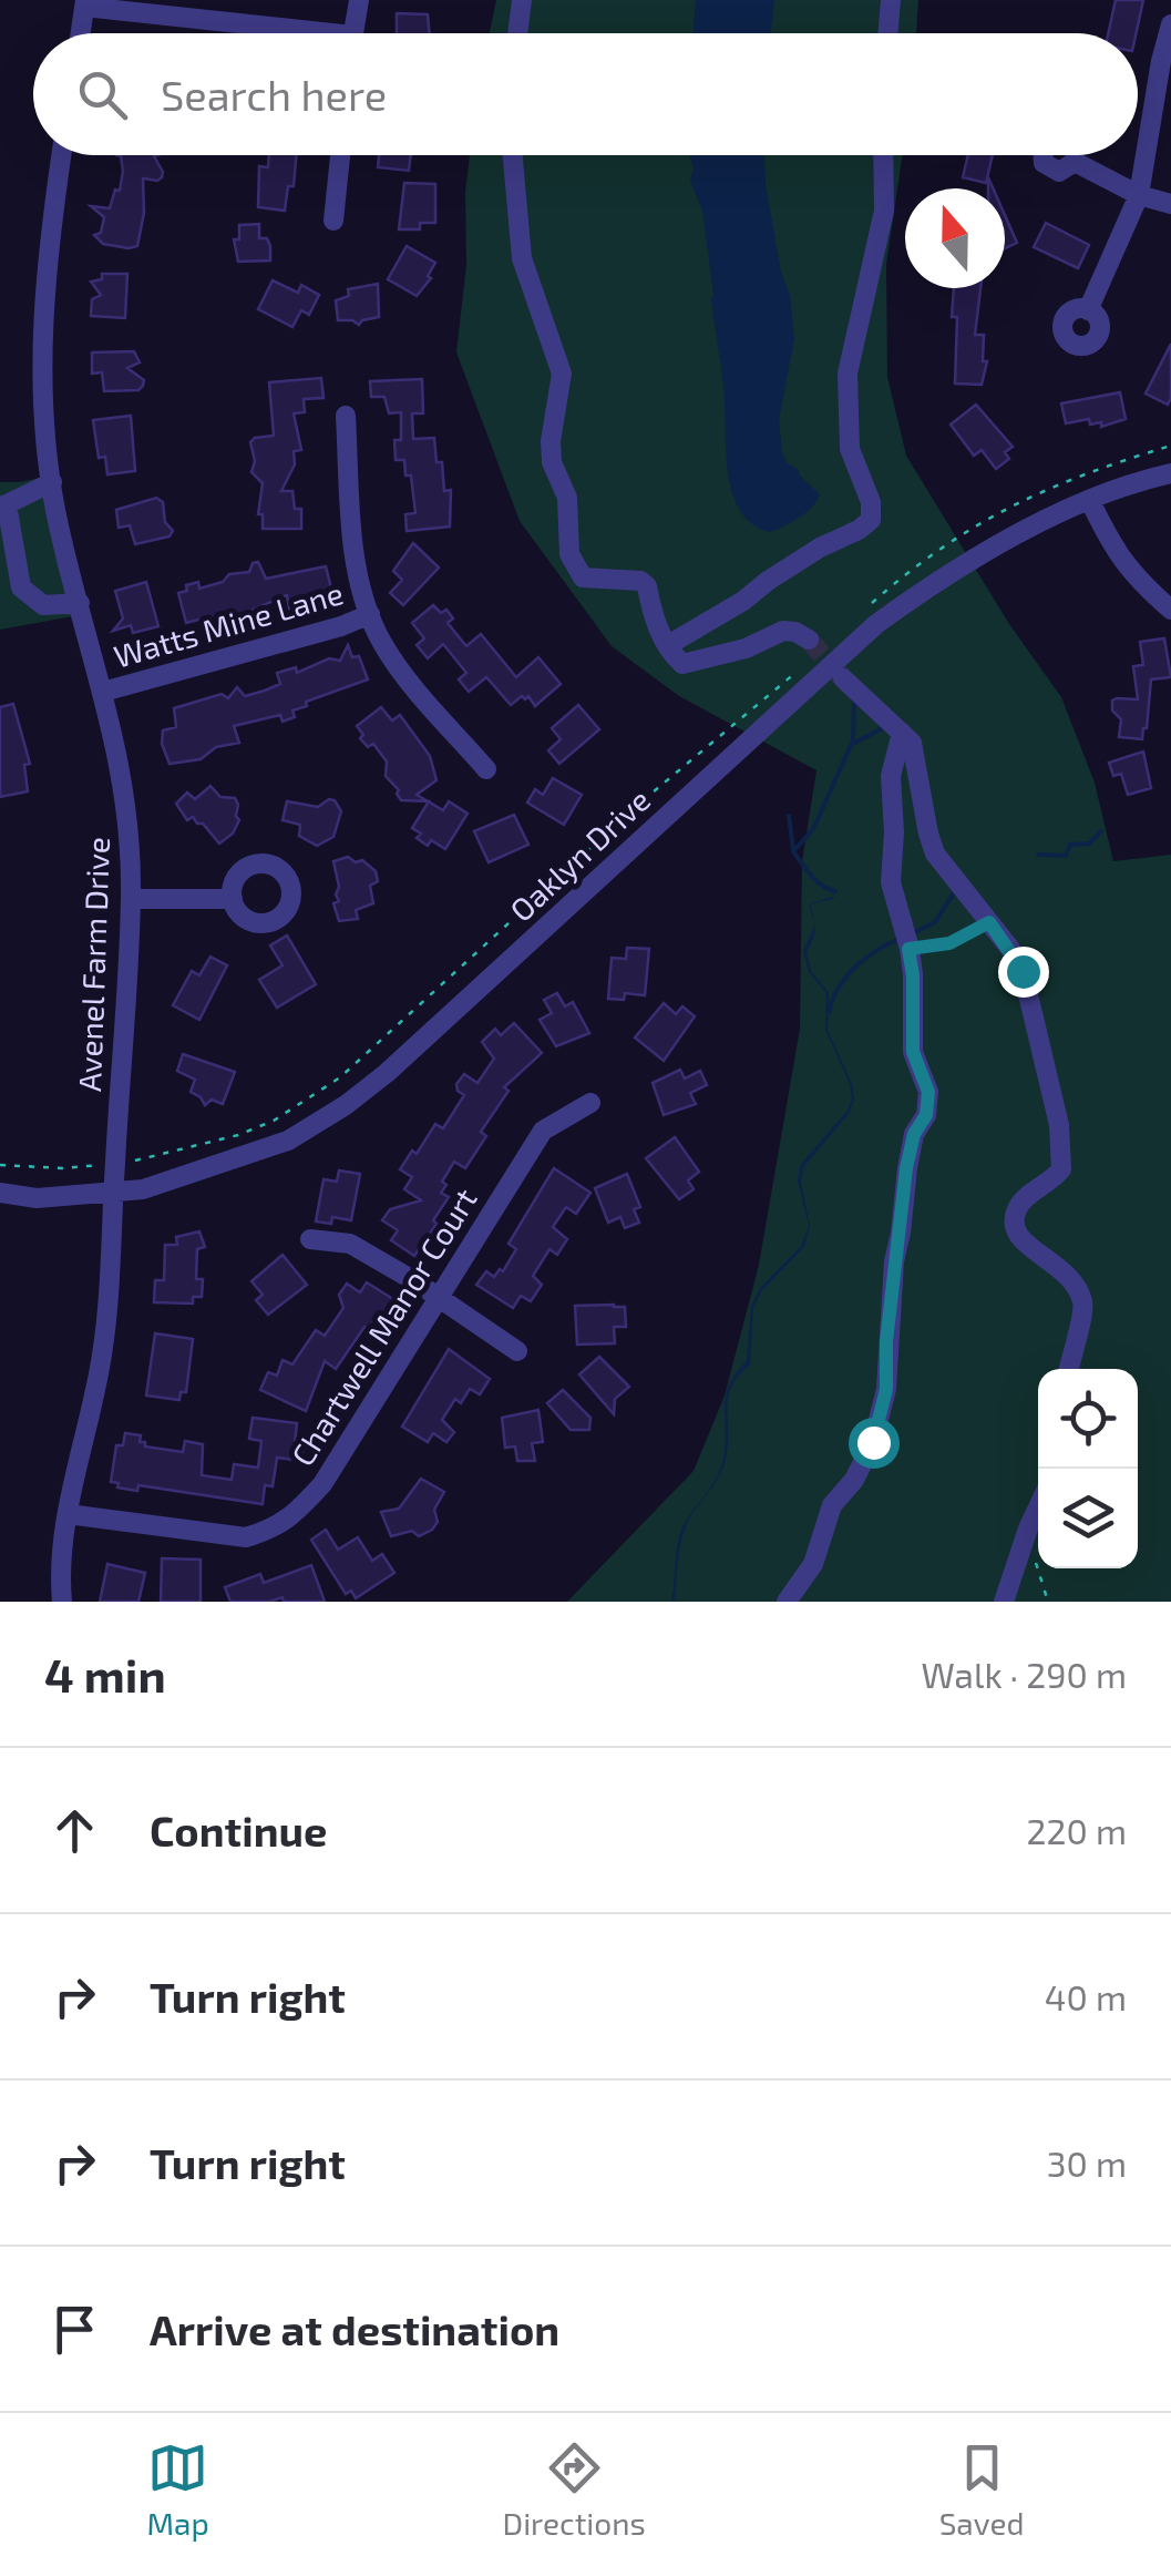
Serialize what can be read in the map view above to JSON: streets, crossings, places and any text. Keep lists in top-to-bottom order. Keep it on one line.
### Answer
{"streets":{"street":["Watts Mine Lane","Oaklyn Drive","Avenel Farm Drive","Chartwell Manor Court"]},"crossings":[["Watts Mine Lane","Avenel Farm Drive"],["Oaklyn Drive","Avenel Farm Drive"],["Avenel Farm Drive","Chartwell Manor Court"]],"north":"top","page":{"search":"Search here","heading":["4 min","Walk · 290 m"],"list":[["Continue","220 m"],["Turn right","40 m"],["Turn right","30 m"],"Arrive at destination"],"nav":["Map","Directions","Saved"]}}
